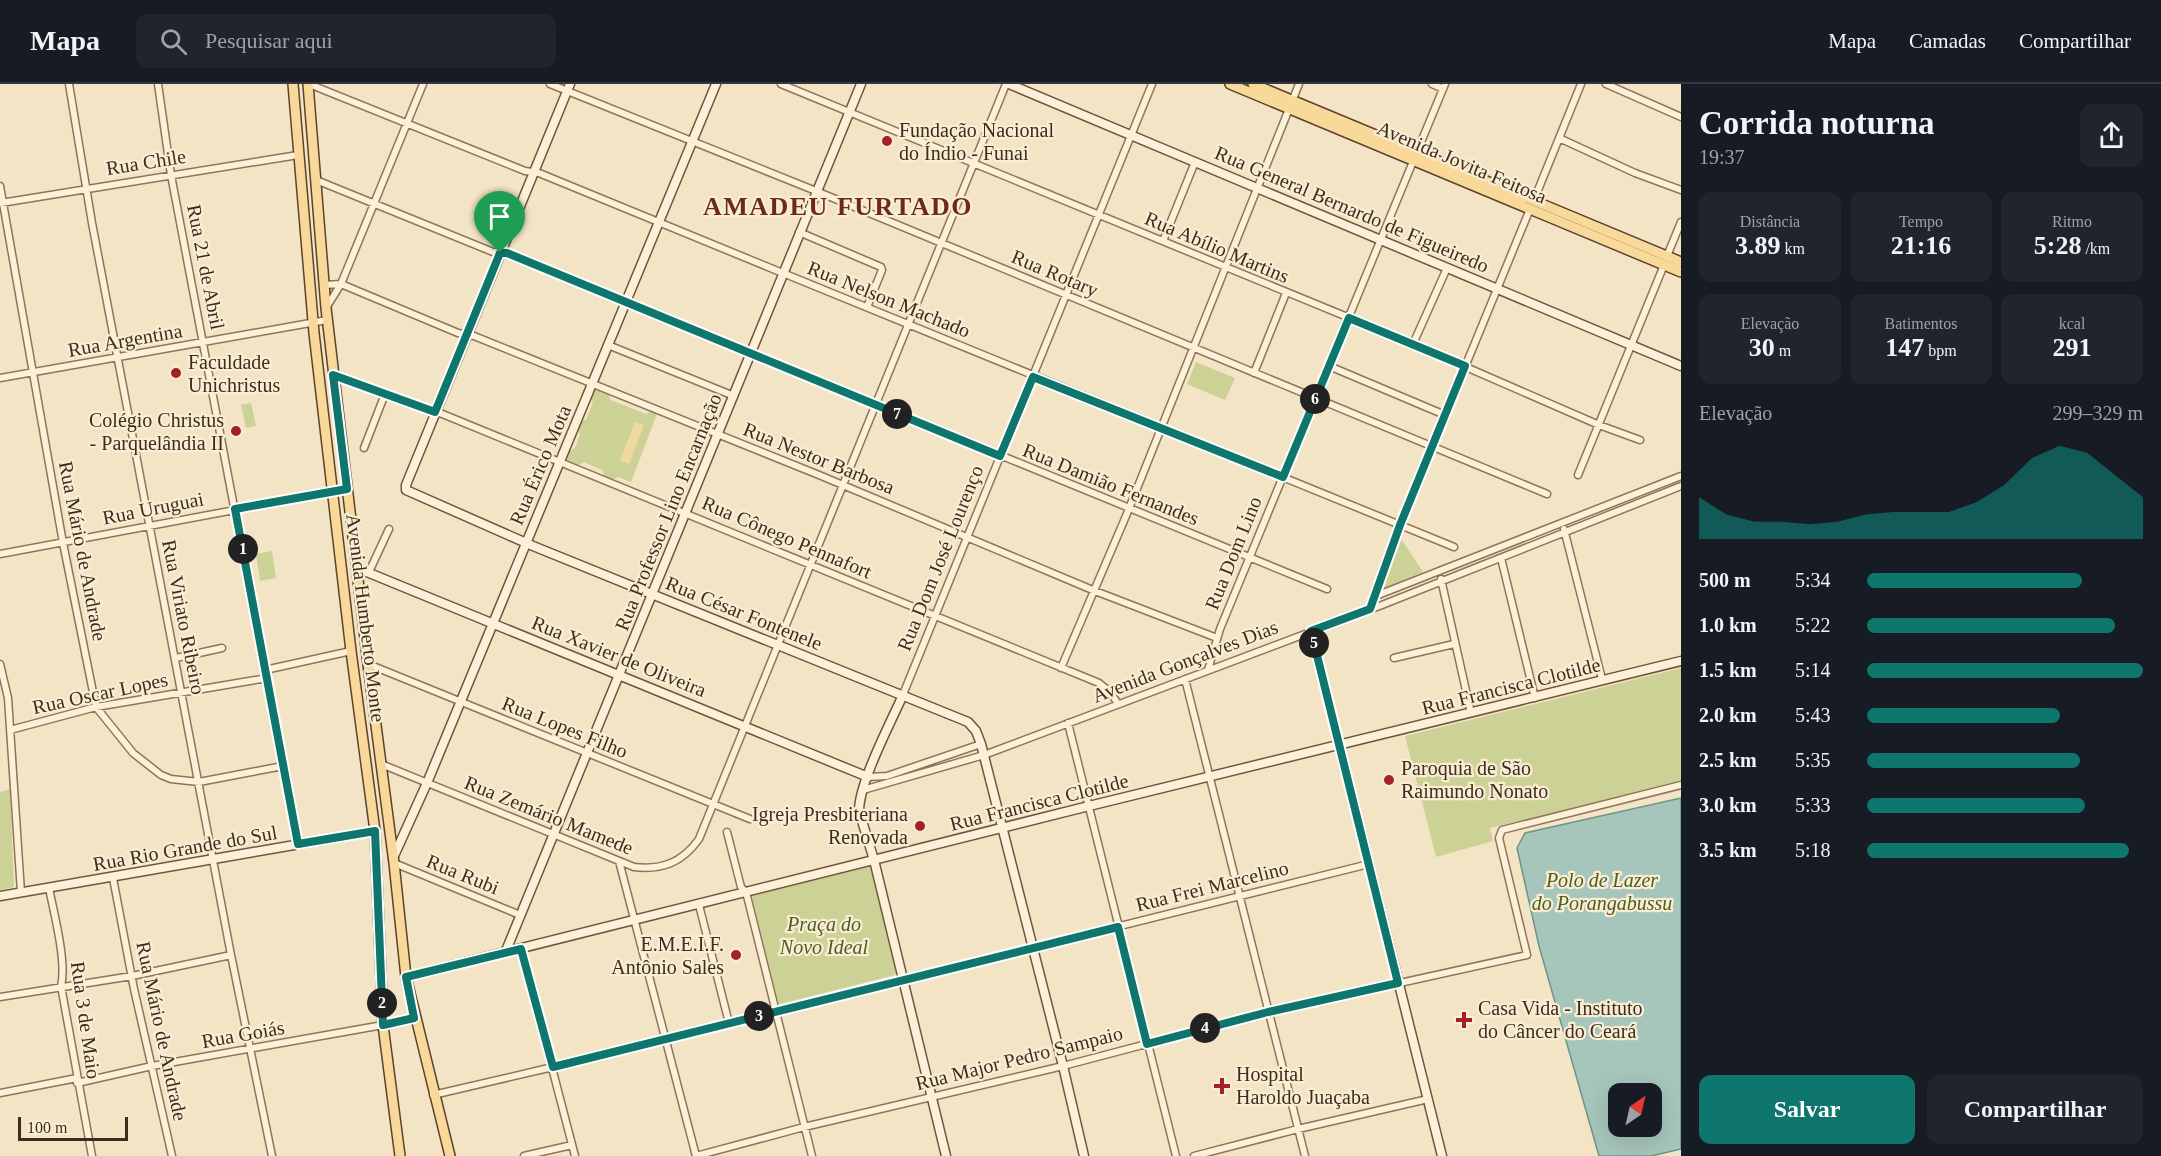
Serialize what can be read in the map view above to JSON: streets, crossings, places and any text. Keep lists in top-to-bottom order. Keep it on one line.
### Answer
{"streets":{"main road":["Avenida Jovita Feitosa","Avenida Humberto Monte"],"street":["Rua Chile","Rua General Bernardo de Figueiredo","Rua Abílio Martins","Rua 21 de Abril","Rua Rotary","Rua Nelson Machado","Rua Argentina","Rua Nestor Barbosa","Rua Érico Mota","Rua Damião Fernandes","Rua Uruguai","Rua Professor Lino Encarnação","Rua Cônego Pennafort","Rua Mário de Andrade","Rua Dom Lino","Rua Dom José Lourenço","Rua César Fontenele","Rua Viriato Ribeiro","Rua Xavier de Oliveira","Avenida Gonçalves Dias","Rua Francisca Clotilde","Rua Oscar Lopes","Rua Lopes Filho","Rua Zemário Mamede","Rua Rio Grande do Sul","Rua Rubi","Rua Frei Marcelino","Rua 3 de Maio","Rua Goiás","Rua Major Pedro Sampaio"]},"crossings":[["Rua Chile","Rua 21 de Abril"],["Rua Chile","Rua Mário de Andrade"],["Rua Chile","Rua Viriato Ribeiro"],["Rua Chile","Avenida Humberto Monte"],["Avenida Jovita Feitosa","Rua Dom Lino"],["Rua General Bernardo de Figueiredo","Rua Dom Lino"],["Rua General Bernardo de Figueiredo","Rua Dom José Lourenço"],["Rua General Bernardo de Figueiredo","Rua Zemário Mamede"],["Rua Abílio Martins","Rua Professor Lino Encarnação"],["Rua Abílio Martins","Rua Dom Lino"],["Rua Abílio Martins","Rua Dom José Lourenço"],["Rua Abílio Martins","Rua Zemário Mamede"],["Rua 21 de Abril","Rua Argentina"],["Rua 21 de Abril","Rua Uruguai"],["Rua 21 de Abril","Rua Mário de Andrade"],["Rua 21 de Abril","Rua Oscar Lopes"],["Rua 21 de Abril","Rua Rio Grande do Sul"],["Rua Rotary","Rua Érico Mota"],["Rua Rotary","Rua Professor Lino Encarnação"],["Rua Rotary","Rua Dom Lino"],["Rua Rotary","Rua Dom José Lourenço"],["Rua Rotary","Rua Zemário Mamede"],["Rua Nelson Machado","Rua Érico Mota"],["Rua Nelson Machado","Rua Professor Lino Encarnação"],["Rua Nelson Machado","Rua Dom Lino"],["Rua Nelson Machado","Rua Dom José Lourenço"],["Rua Nelson Machado","Avenida Humberto Monte"],["Rua Nelson Machado","Rua Zemário Mamede"],["Rua Argentina","Rua Mário de Andrade"],["Rua Argentina","Rua Viriato Ribeiro"],["Rua Argentina","Avenida Humberto Monte"],["Rua Nestor Barbosa","Rua Érico Mota"],["Rua Nestor Barbosa","Rua Professor Lino Encarnação"],["Rua Nestor Barbosa","Rua Dom Lino"],["Rua Nestor Barbosa","Rua Dom José Lourenço"],["Rua Nestor Barbosa","Avenida Humberto Monte"],["Rua Nestor Barbosa","Rua Zemário Mamede"],["Rua Érico Mota","Rua Damião Fernandes"],["Rua Érico Mota","Rua Cônego Pennafort"],["Rua Érico Mota","Rua César Fontenele"],["Rua Érico Mota","Avenida Humberto Monte"],["Rua Érico Mota","Rua Xavier de Oliveira"],["Rua Érico Mota","Rua Lopes Filho"],["Rua Érico Mota","Rua Zemário Mamede"],["Rua Érico Mota","Rua Rubi"],["Rua Damião Fernandes","Rua Professor Lino Encarnação"],["Rua Damião Fernandes","Rua Dom Lino"],["Rua Damião Fernandes","Rua Dom José Lourenço"],["Rua Damião Fernandes","Avenida Humberto Monte"],["Rua Damião Fernandes","Rua Zemário Mamede"],["Rua Uruguai","Rua Mário de Andrade"],["Rua Uruguai","Rua Viriato Ribeiro"],["Rua Uruguai","Avenida Humberto Monte"],["Rua Professor Lino Encarnação","Rua Cônego Pennafort"],["Rua Professor Lino Encarnação","Rua César Fontenele"],["Rua Professor Lino Encarnação","Rua Xavier de Oliveira"],["Rua Professor Lino Encarnação","Rua Francisca Clotilde"],["Rua Professor Lino Encarnação","Rua Lopes Filho"],["Rua Professor Lino Encarnação","Rua Zemário Mamede"],["Rua Professor Lino Encarnação","Rua Rubi"],["Rua Cônego Pennafort","Rua Dom José Lourenço"],["Rua Cônego Pennafort","Rua César Fontenele"],["Rua Cônego Pennafort","Avenida Humberto Monte"],["Rua Cônego Pennafort","Avenida Gonçalves Dias"],["Rua Cônego Pennafort","Rua Zemário Mamede"],["Rua Mário de Andrade","Rua Viriato Ribeiro"],["Rua Mário de Andrade","Rua Oscar Lopes"],["Rua Mário de Andrade","Rua Rio Grande do Sul"],["Rua Mário de Andrade","Rua Goiás"],["Rua Dom Lino","Avenida Gonçalves Dias"],["Rua Dom José Lourenço","Rua César Fontenele"],["Rua Dom José Lourenço","Rua Xavier de Oliveira"],["Rua Dom José Lourenço","Avenida Gonçalves Dias"],["Rua Dom José Lourenço","Rua Francisca Clotilde"],["Rua Dom José Lourenço","Rua Frei Marcelino"],["Rua Dom José Lourenço","Rua Major Pedro Sampaio"],["Rua César Fontenele","Avenida Gonçalves Dias"],["Rua César Fontenele","Rua Francisca Clotilde"],["Rua César Fontenele","Rua Zemário Mamede"],["Rua César Fontenele","Rua Frei Marcelino"],["Rua César Fontenele","Rua Major Pedro Sampaio"],["Rua Viriato Ribeiro","Rua Oscar Lopes"],["Rua Viriato Ribeiro","Rua Rio Grande do Sul"],["Rua Viriato Ribeiro","Rua Goiás"],["Avenida Humberto Monte","Rua Xavier de Oliveira"],["Avenida Humberto Monte","Rua Francisca Clotilde"],["Avenida Humberto Monte","Rua Lopes Filho"],["Avenida Humberto Monte","Rua Zemário Mamede"],["Avenida Humberto Monte","Rua Rio Grande do Sul"],["Avenida Humberto Monte","Rua Rubi"],["Avenida Humberto Monte","Rua Frei Marcelino"],["Avenida Humberto Monte","Rua Goiás"],["Rua Xavier de Oliveira","Avenida Gonçalves Dias"],["Rua Xavier de Oliveira","Rua Zemário Mamede"],["Rua Lopes Filho","Rua Zemário Mamede"],["Rua Rio Grande do Sul","Rua 3 de Maio"],["Rua 3 de Maio","Rua Goiás"]],"districts":["AMADEU FURTADO"],"parks":["Polo de Lazer do Porangabussu","Praça do Novo Ideal"],"places":{"other":["Fundação Nacional do Índio - Funai","Faculdade Unichristus","Colégio Christus - Parquelândia II","Paroquia de São Raimundo Nonato","Igreja Presbiteriana Renovada","E.M.E.I.F. Antônio Sales"],"health":["Casa Vida - Instituto do Câncer do Ceará","Hospital Haroldo Juaçaba"]},"scale_bar":"100 m","north":"top right","page":{"header":"Mapa","search":"Pesquisar aqui","nav":["Mapa","Camadas","Compartilhar"],"heading":["Corrida noturna","19:37"],"stats":[["Distância","3.89 km"],["Tempo","21:16"],["Ritmo","5:28 /km"],["Elevação","30 m"],["Batimentos","147 bpm"],["kcal","291"]],"pins":["6","7","1","5","2","3","4"],"chart":["Elevação","299–329 m"],"list":[{"name":"500 m","note":"5:34"},{"name":"1.0 km","note":"5:22"},{"name":"1.5 km","note":"5:14"},{"name":"2.0 km","note":"5:43"},{"name":"2.5 km","note":"5:35"},{"name":"3.0 km","note":"5:33"},{"name":"3.5 km","note":"5:18"}],"buttons":["Salvar","Compartilhar"],"scale":"100 m"}}
